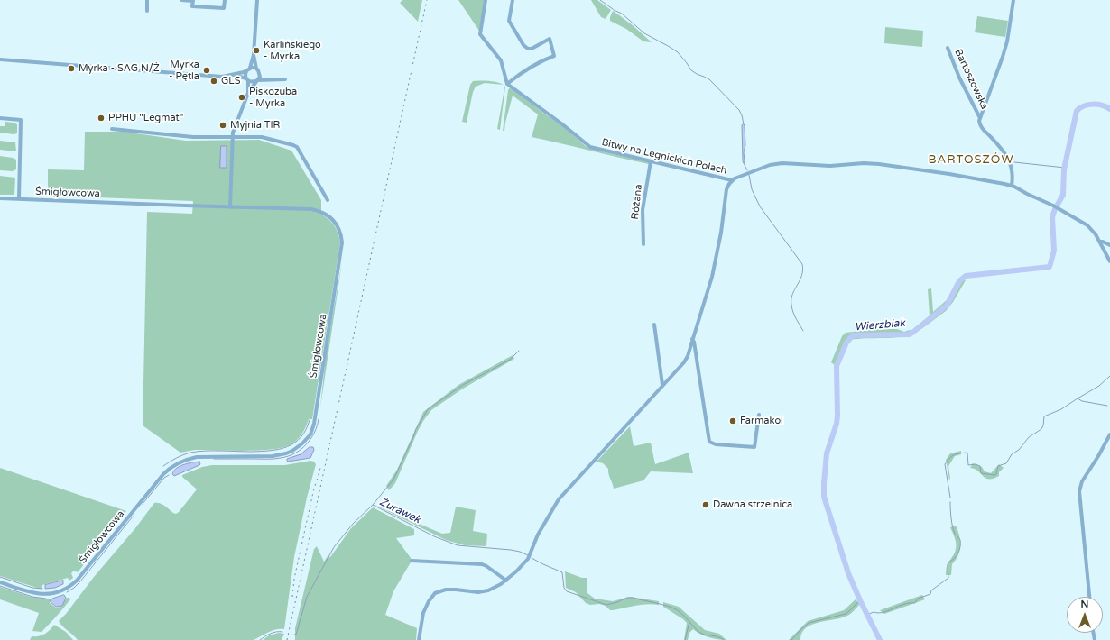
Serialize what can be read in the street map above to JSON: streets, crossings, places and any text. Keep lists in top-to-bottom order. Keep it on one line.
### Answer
{"streets":{"street":["Bartoszowska","Bitwy na Legnickich Polach","Śmigłowcowa","Różana"]},"crossings":[["Bitwy na Legnickich Polach","Różana"]],"districts":["BARTOSZÓW"],"water":["Wierzbiak","Żurawek"],"places":["Karlińskiego - Myrka","Myrka - SAG N/Ż","Myrka - Pętla","GLS","Piskozuba - Myrka","PPHU \"Legmat\"","Myjnia TIR","Farmakol","Dawna strzelnica"],"north":"top"}
